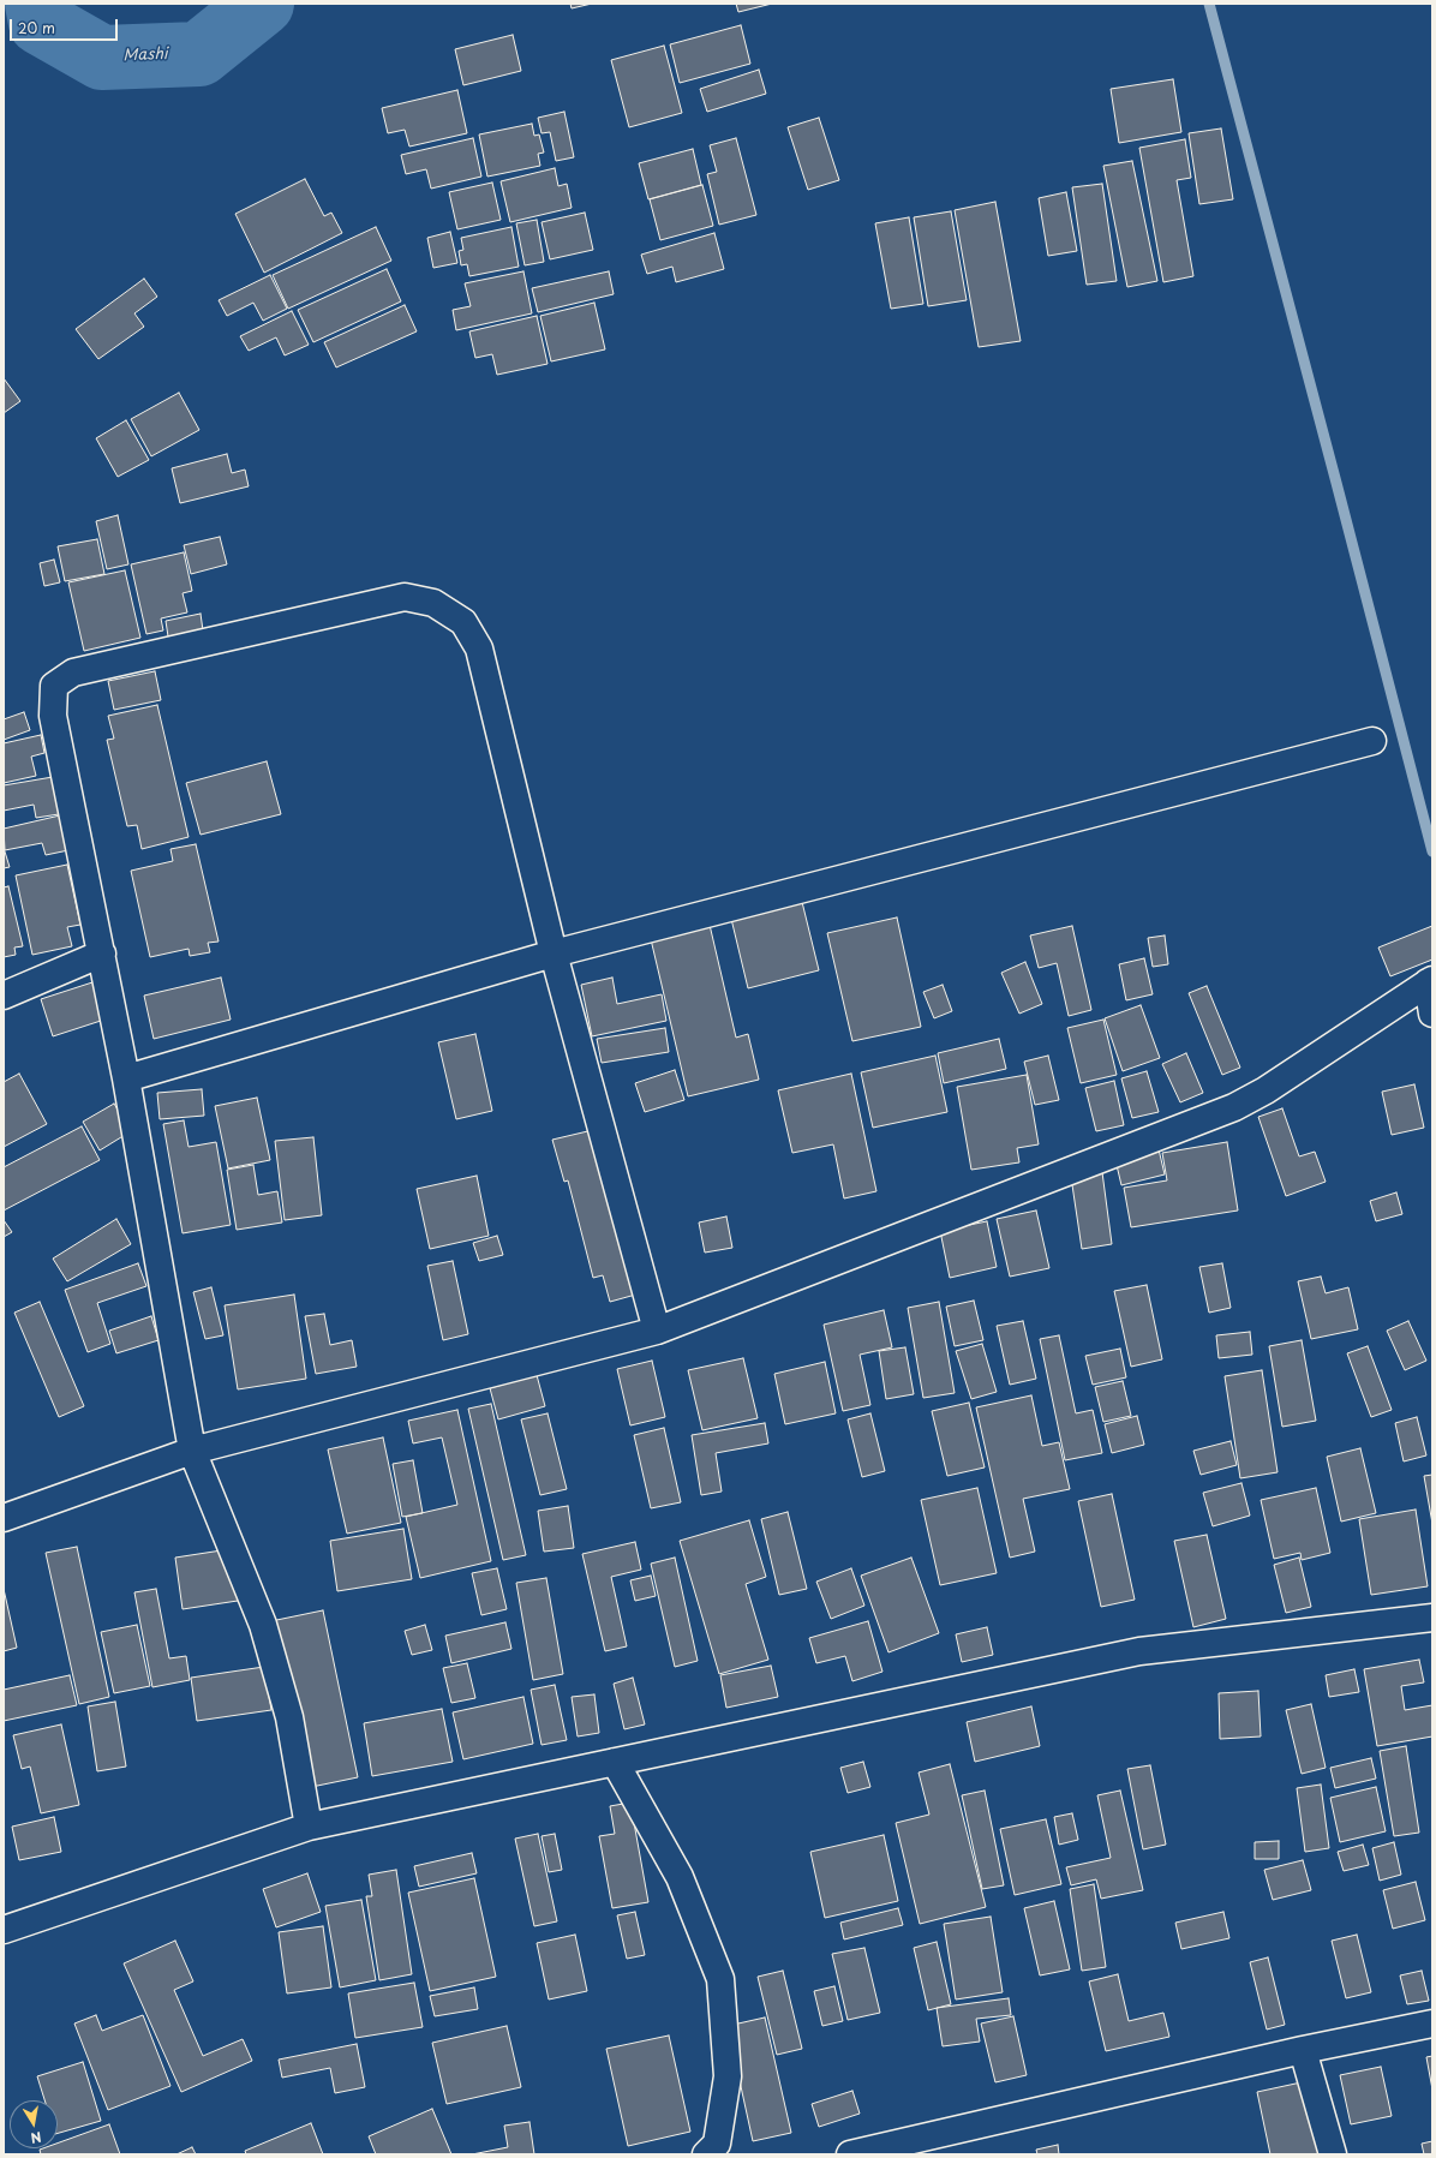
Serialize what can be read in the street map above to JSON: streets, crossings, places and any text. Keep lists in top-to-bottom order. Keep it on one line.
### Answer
{"water":["Mashi"],"scale_bar":"20 m","north":"bottom"}
